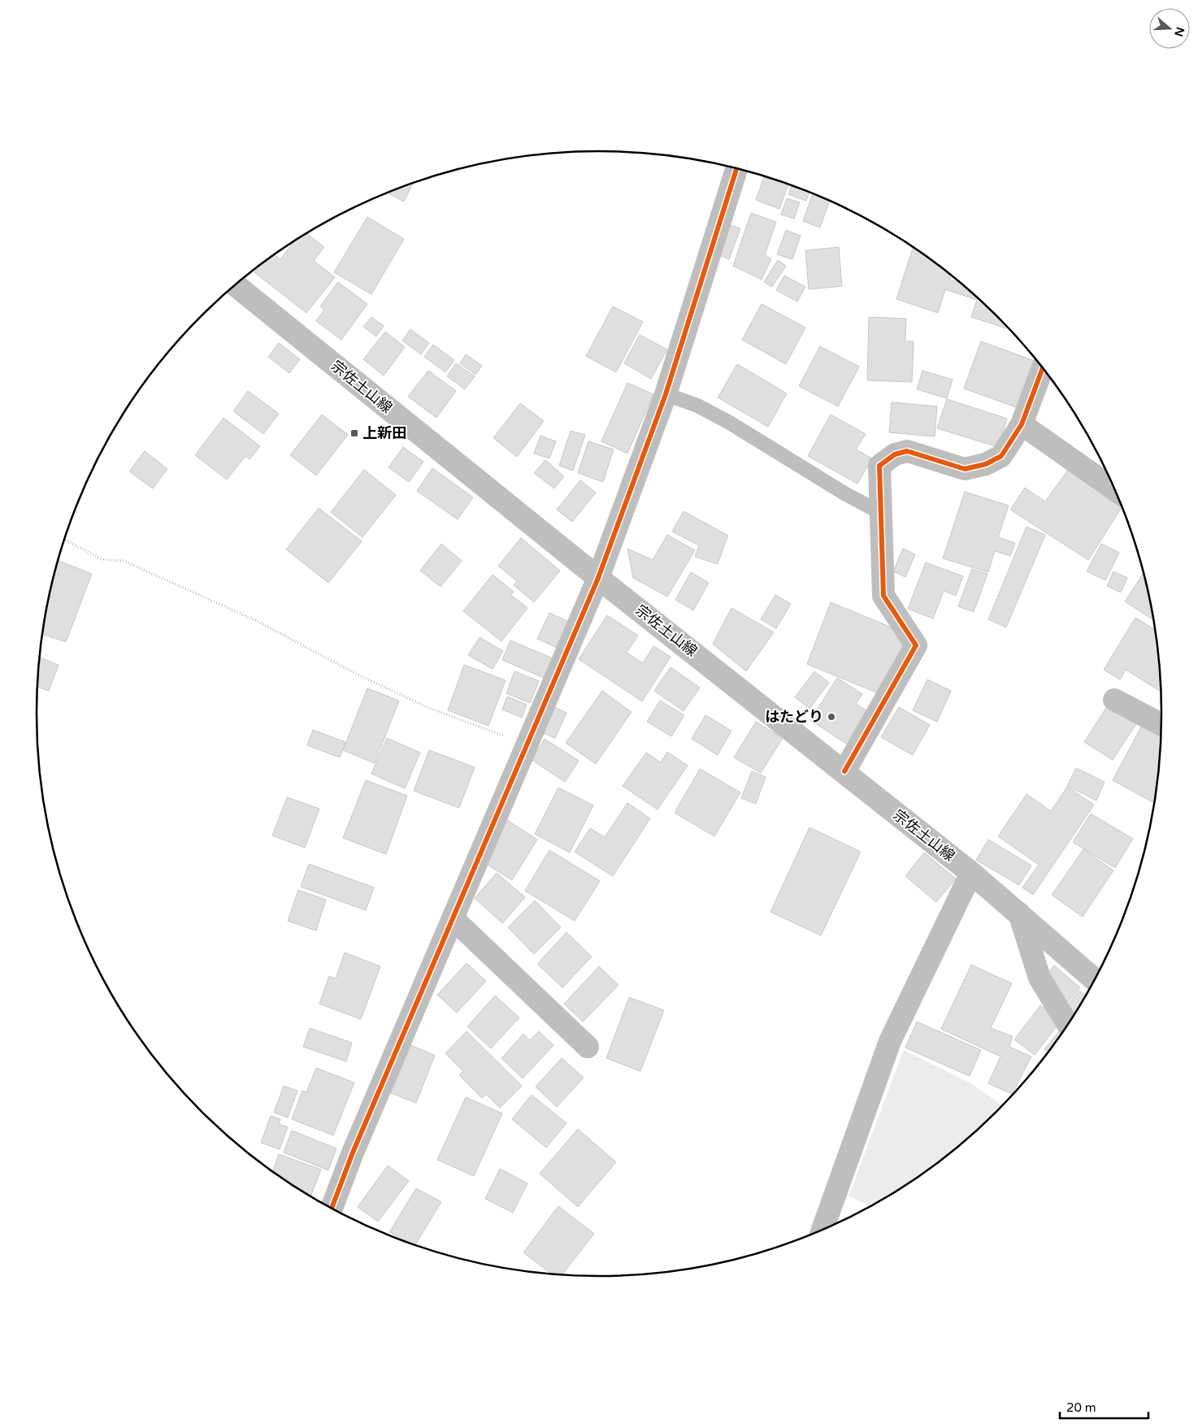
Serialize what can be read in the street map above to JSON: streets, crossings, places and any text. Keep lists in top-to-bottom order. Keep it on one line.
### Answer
{"streets":{"street":["宗佐土山線"]},"places":{"transit":["上新田"],"other":["はたどり"]},"scale_bar":"20 m","north":"right"}
